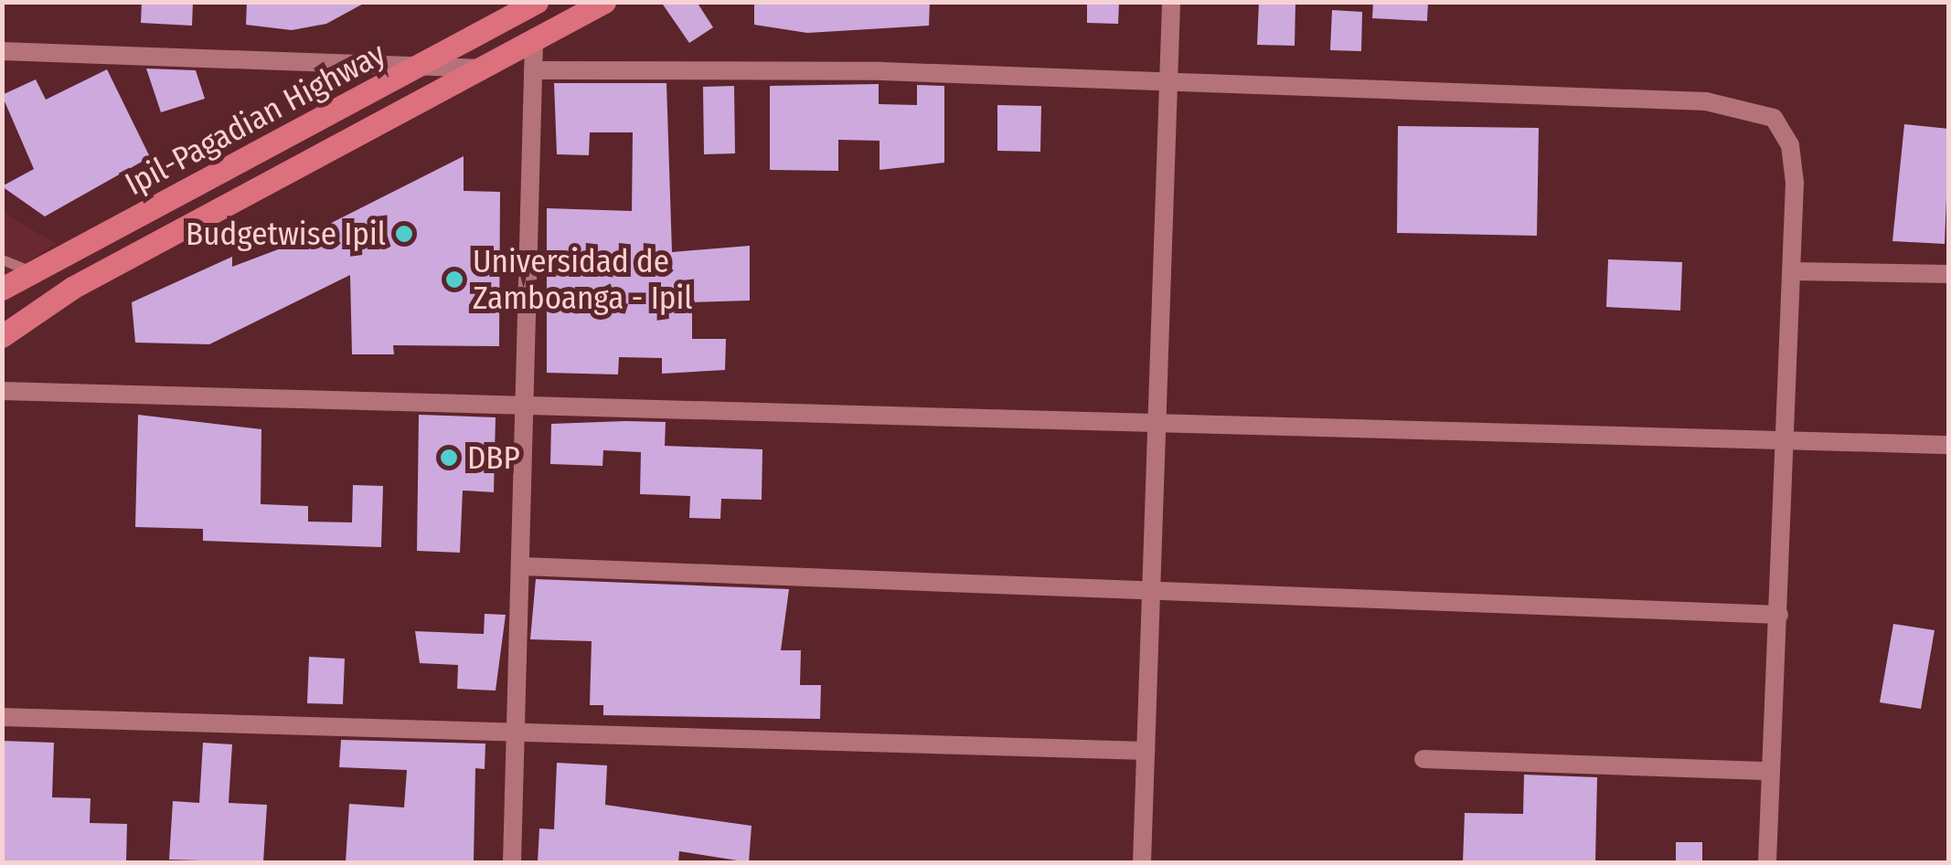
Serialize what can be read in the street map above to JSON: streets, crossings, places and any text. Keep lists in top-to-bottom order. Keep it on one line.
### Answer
{"streets":{"main road":["Ipil-Pagadian Highway"]},"places":["Budgetwise Ipil","Universidad de Zamboanga - Ipil","DBP"]}
